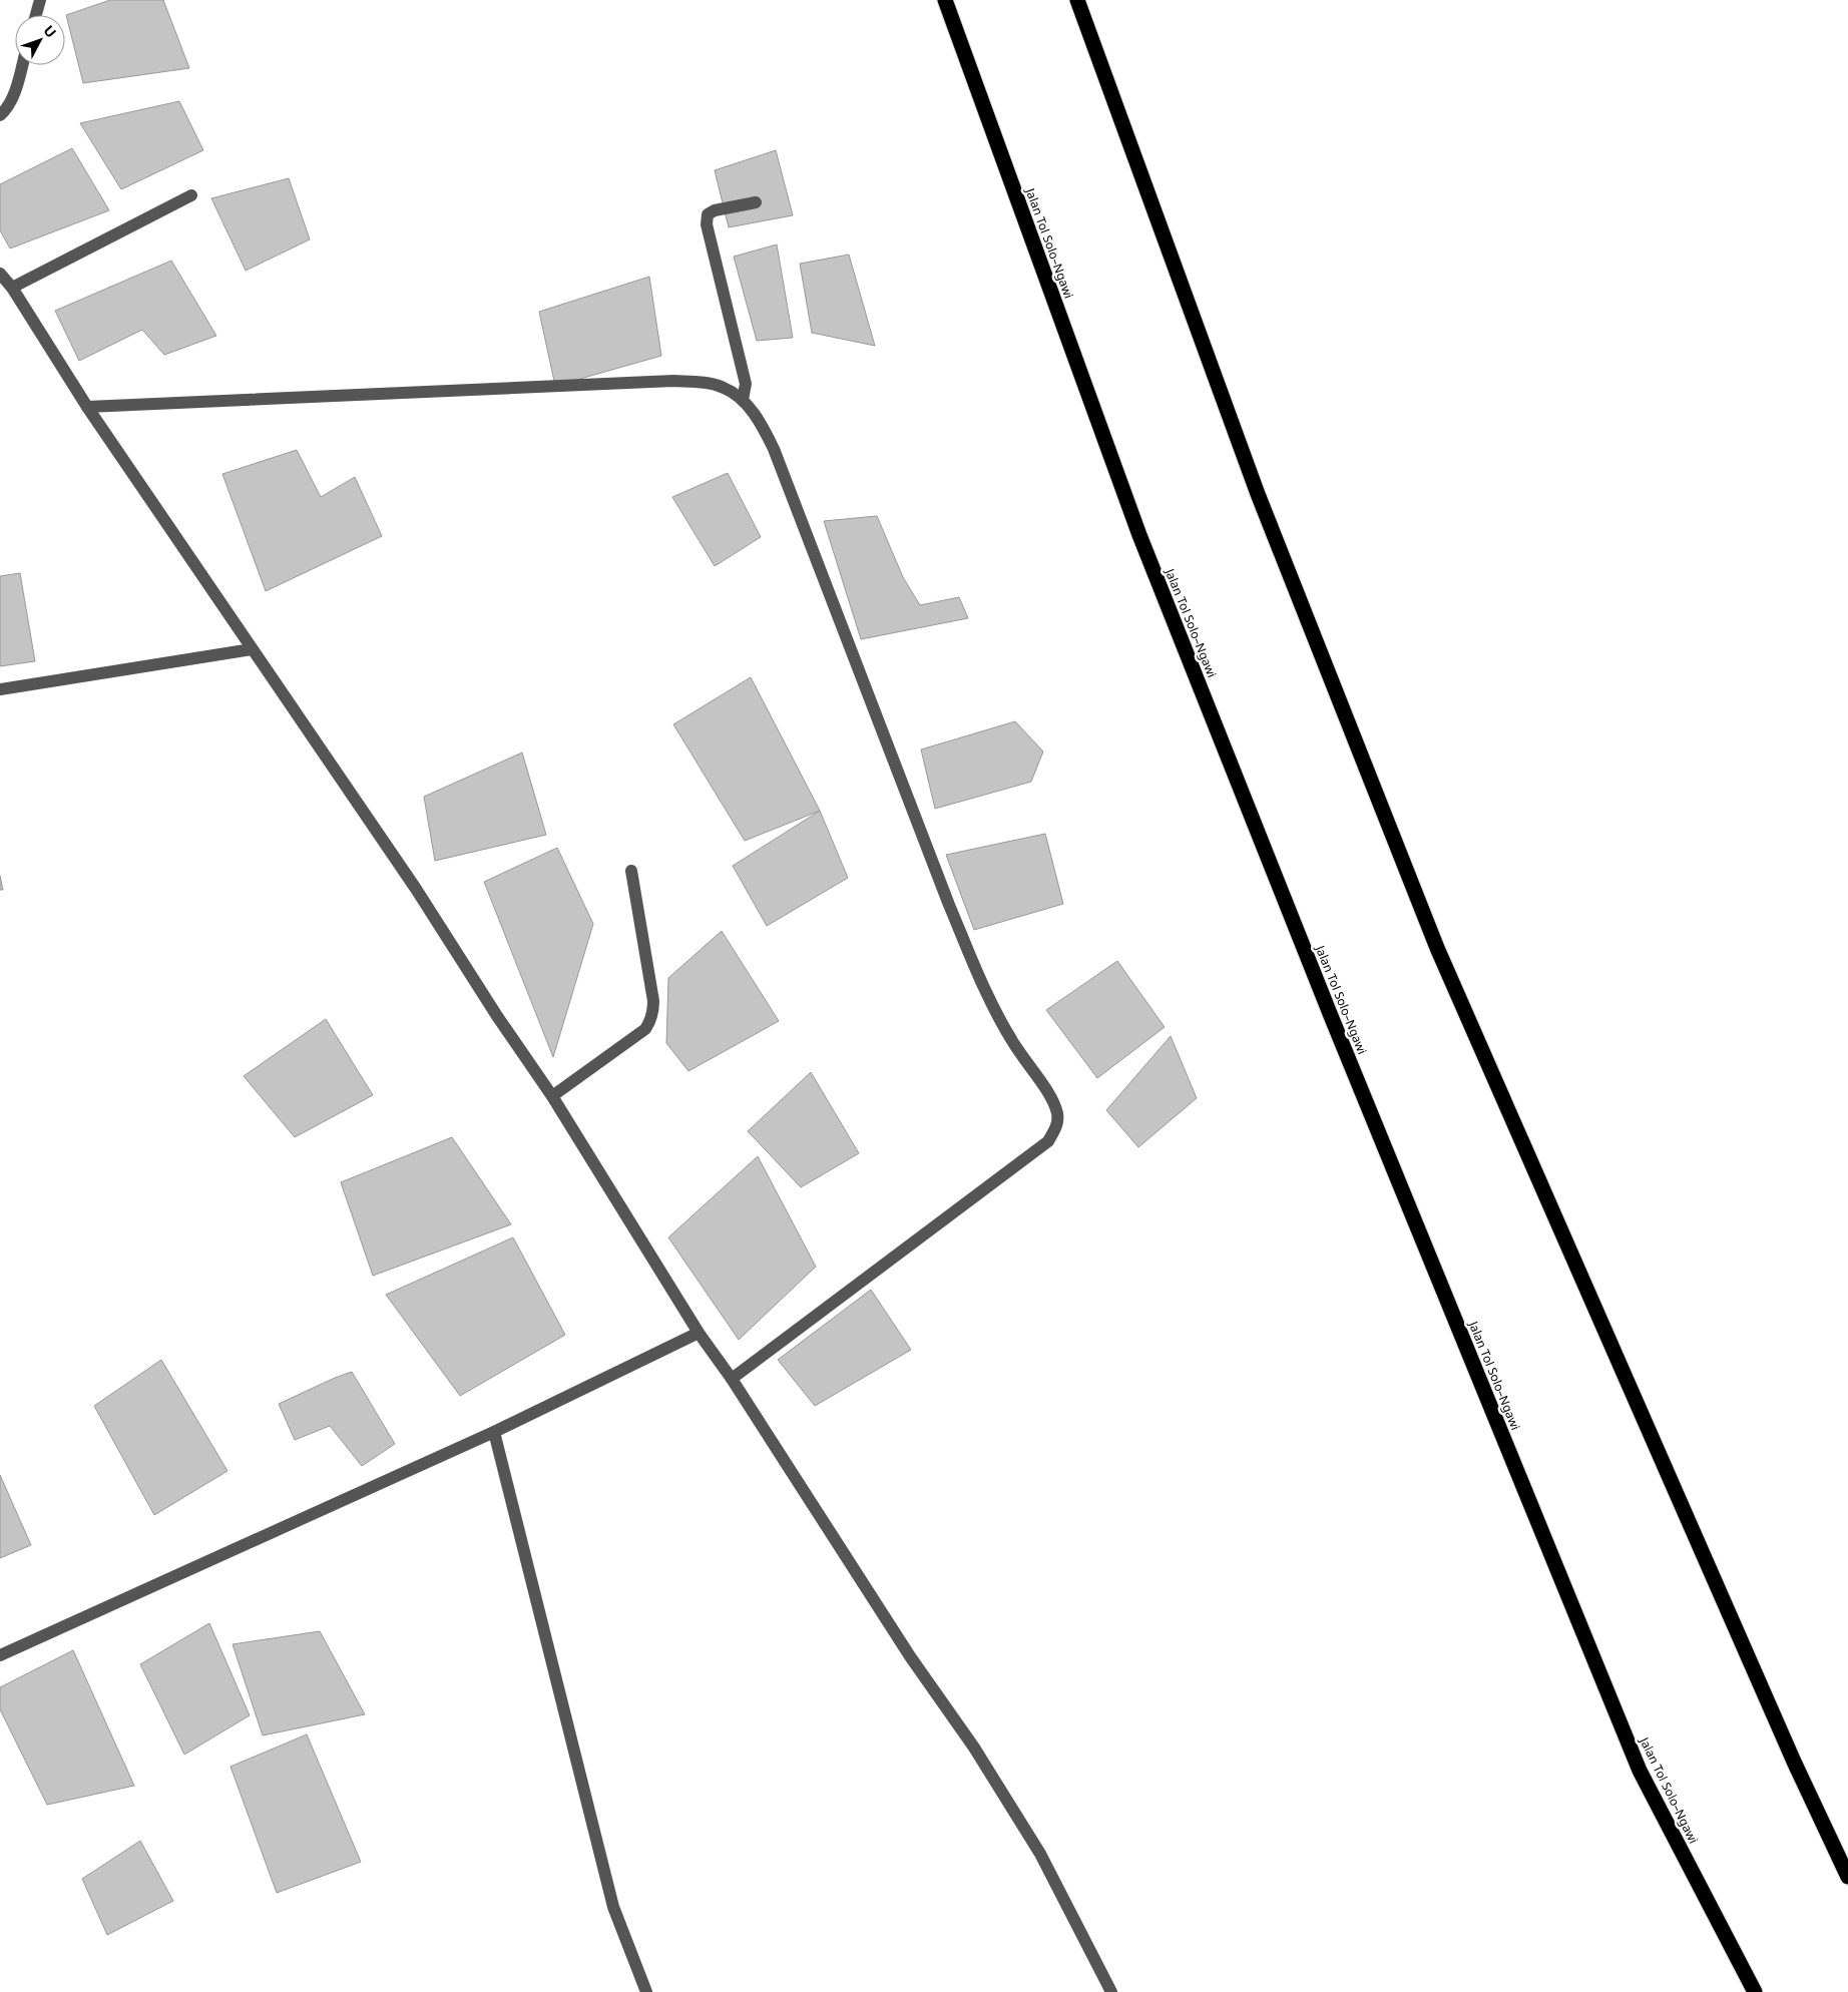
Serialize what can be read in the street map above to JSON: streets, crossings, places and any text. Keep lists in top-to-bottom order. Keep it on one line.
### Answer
{"streets":{"highway":["Jalan Tol Solo–Ngawi"]},"north":"top right"}
